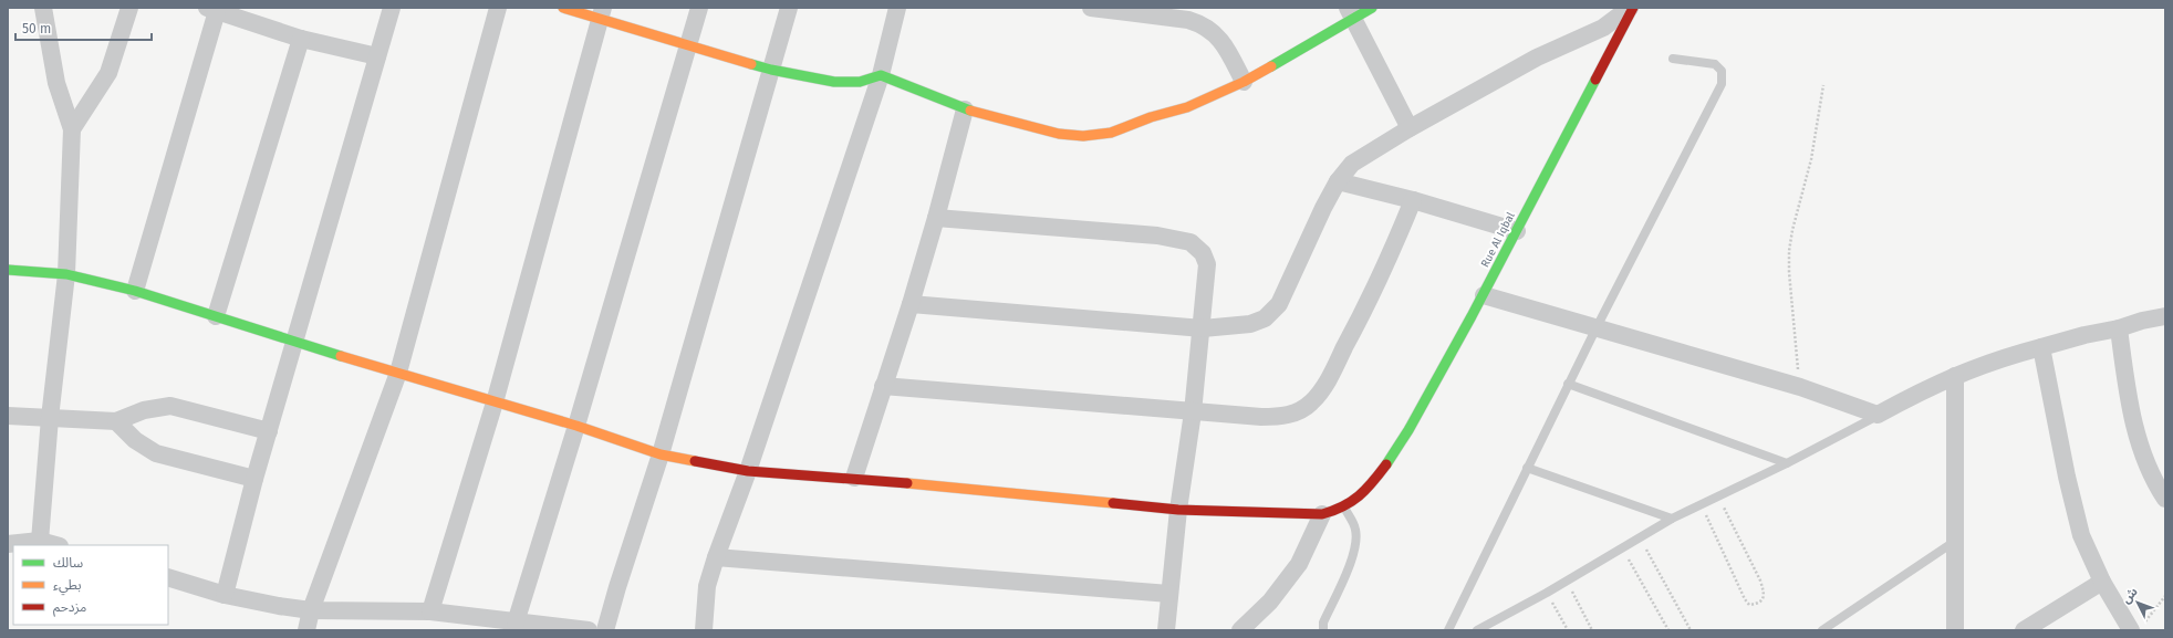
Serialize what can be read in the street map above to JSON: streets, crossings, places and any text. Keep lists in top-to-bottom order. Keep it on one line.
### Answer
{"streets":{"street":["Rue Al Iqbal"]},"legend":["سالك","بطيء","مزدحم"],"scale_bar":"50 m","north":"top left"}
